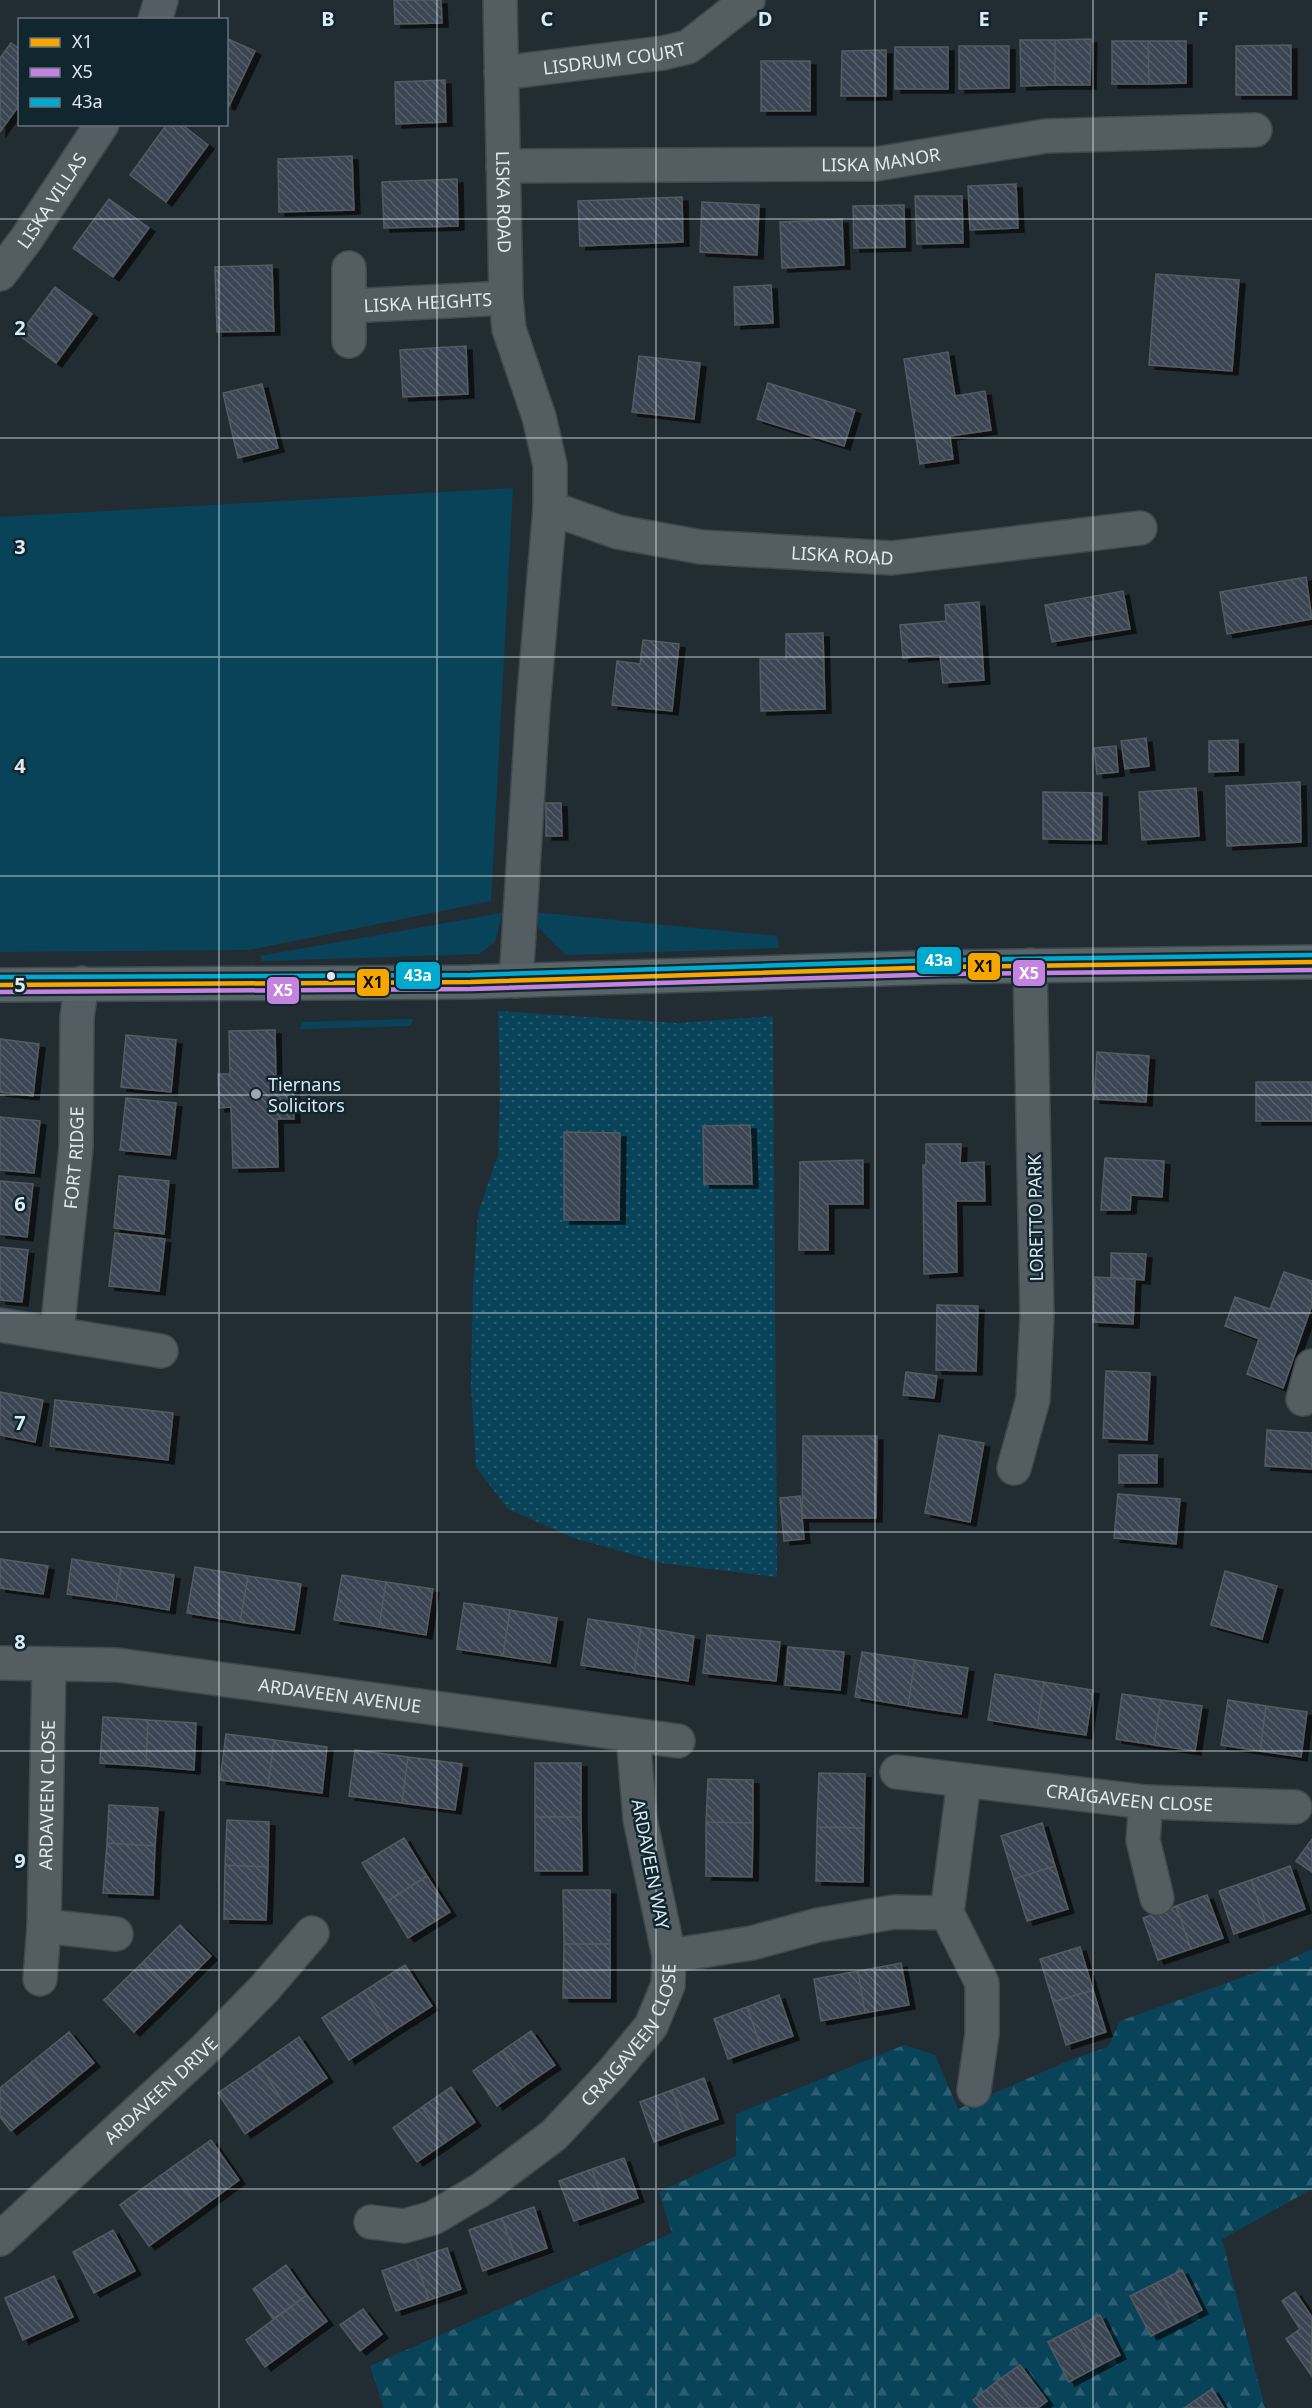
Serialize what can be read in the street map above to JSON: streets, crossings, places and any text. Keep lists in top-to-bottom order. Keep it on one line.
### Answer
{"streets":{"street":["LISDRUM COURT","LISKA MANOR","LISKA VILLAS","LISKA ROAD","LISKA HEIGHTS","FORT RIDGE","LORETTO PARK","ARDAVEEN AVENUE","ARDAVEEN CLOSE","CRAIGAVEEN CLOSE","ARDAVEEN WAY","ARDAVEEN DRIVE"]},"crossings":[["LISDRUM COURT","LISKA ROAD"],["LISKA MANOR","LISKA ROAD"],["LISKA ROAD","LISKA HEIGHTS"],["ARDAVEEN AVENUE","ARDAVEEN CLOSE"],["ARDAVEEN AVENUE","ARDAVEEN WAY"],["CRAIGAVEEN CLOSE","ARDAVEEN WAY"]],"places":["Tiernans Solicitors"],"lines":["transit line 43a","transit line X1","transit line X5"],"legend":["X1","X5","43a"],"grid":{"columns":["B","C","D","E","F"],"rows":["2","3","4","5","6","7","8","9"]}}
